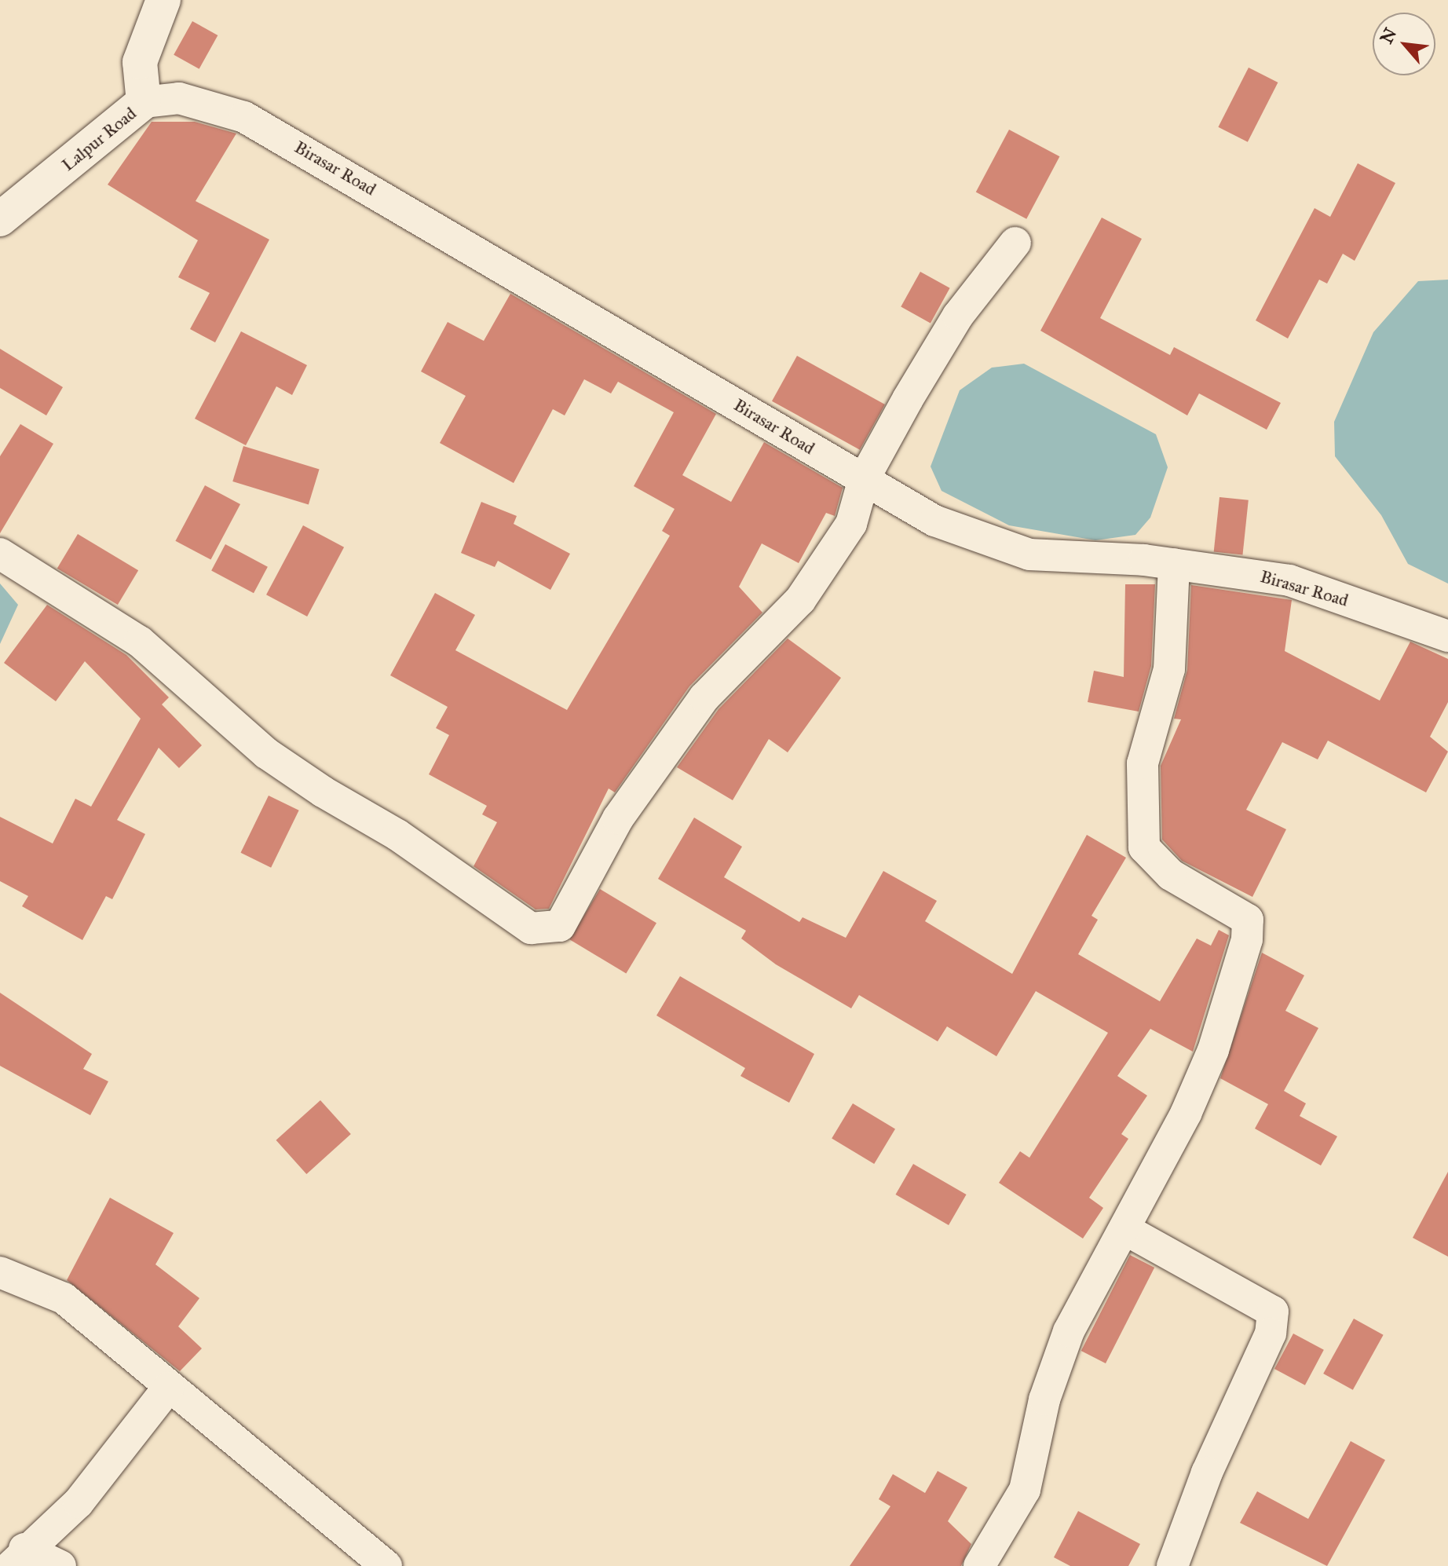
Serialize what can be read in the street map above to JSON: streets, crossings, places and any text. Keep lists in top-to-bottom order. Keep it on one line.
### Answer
{"streets":{"main road":["Lalpur Road"],"street":["Birasar Road"]},"crossings":[["Lalpur Road","Birasar Road"]],"north":"top left"}
